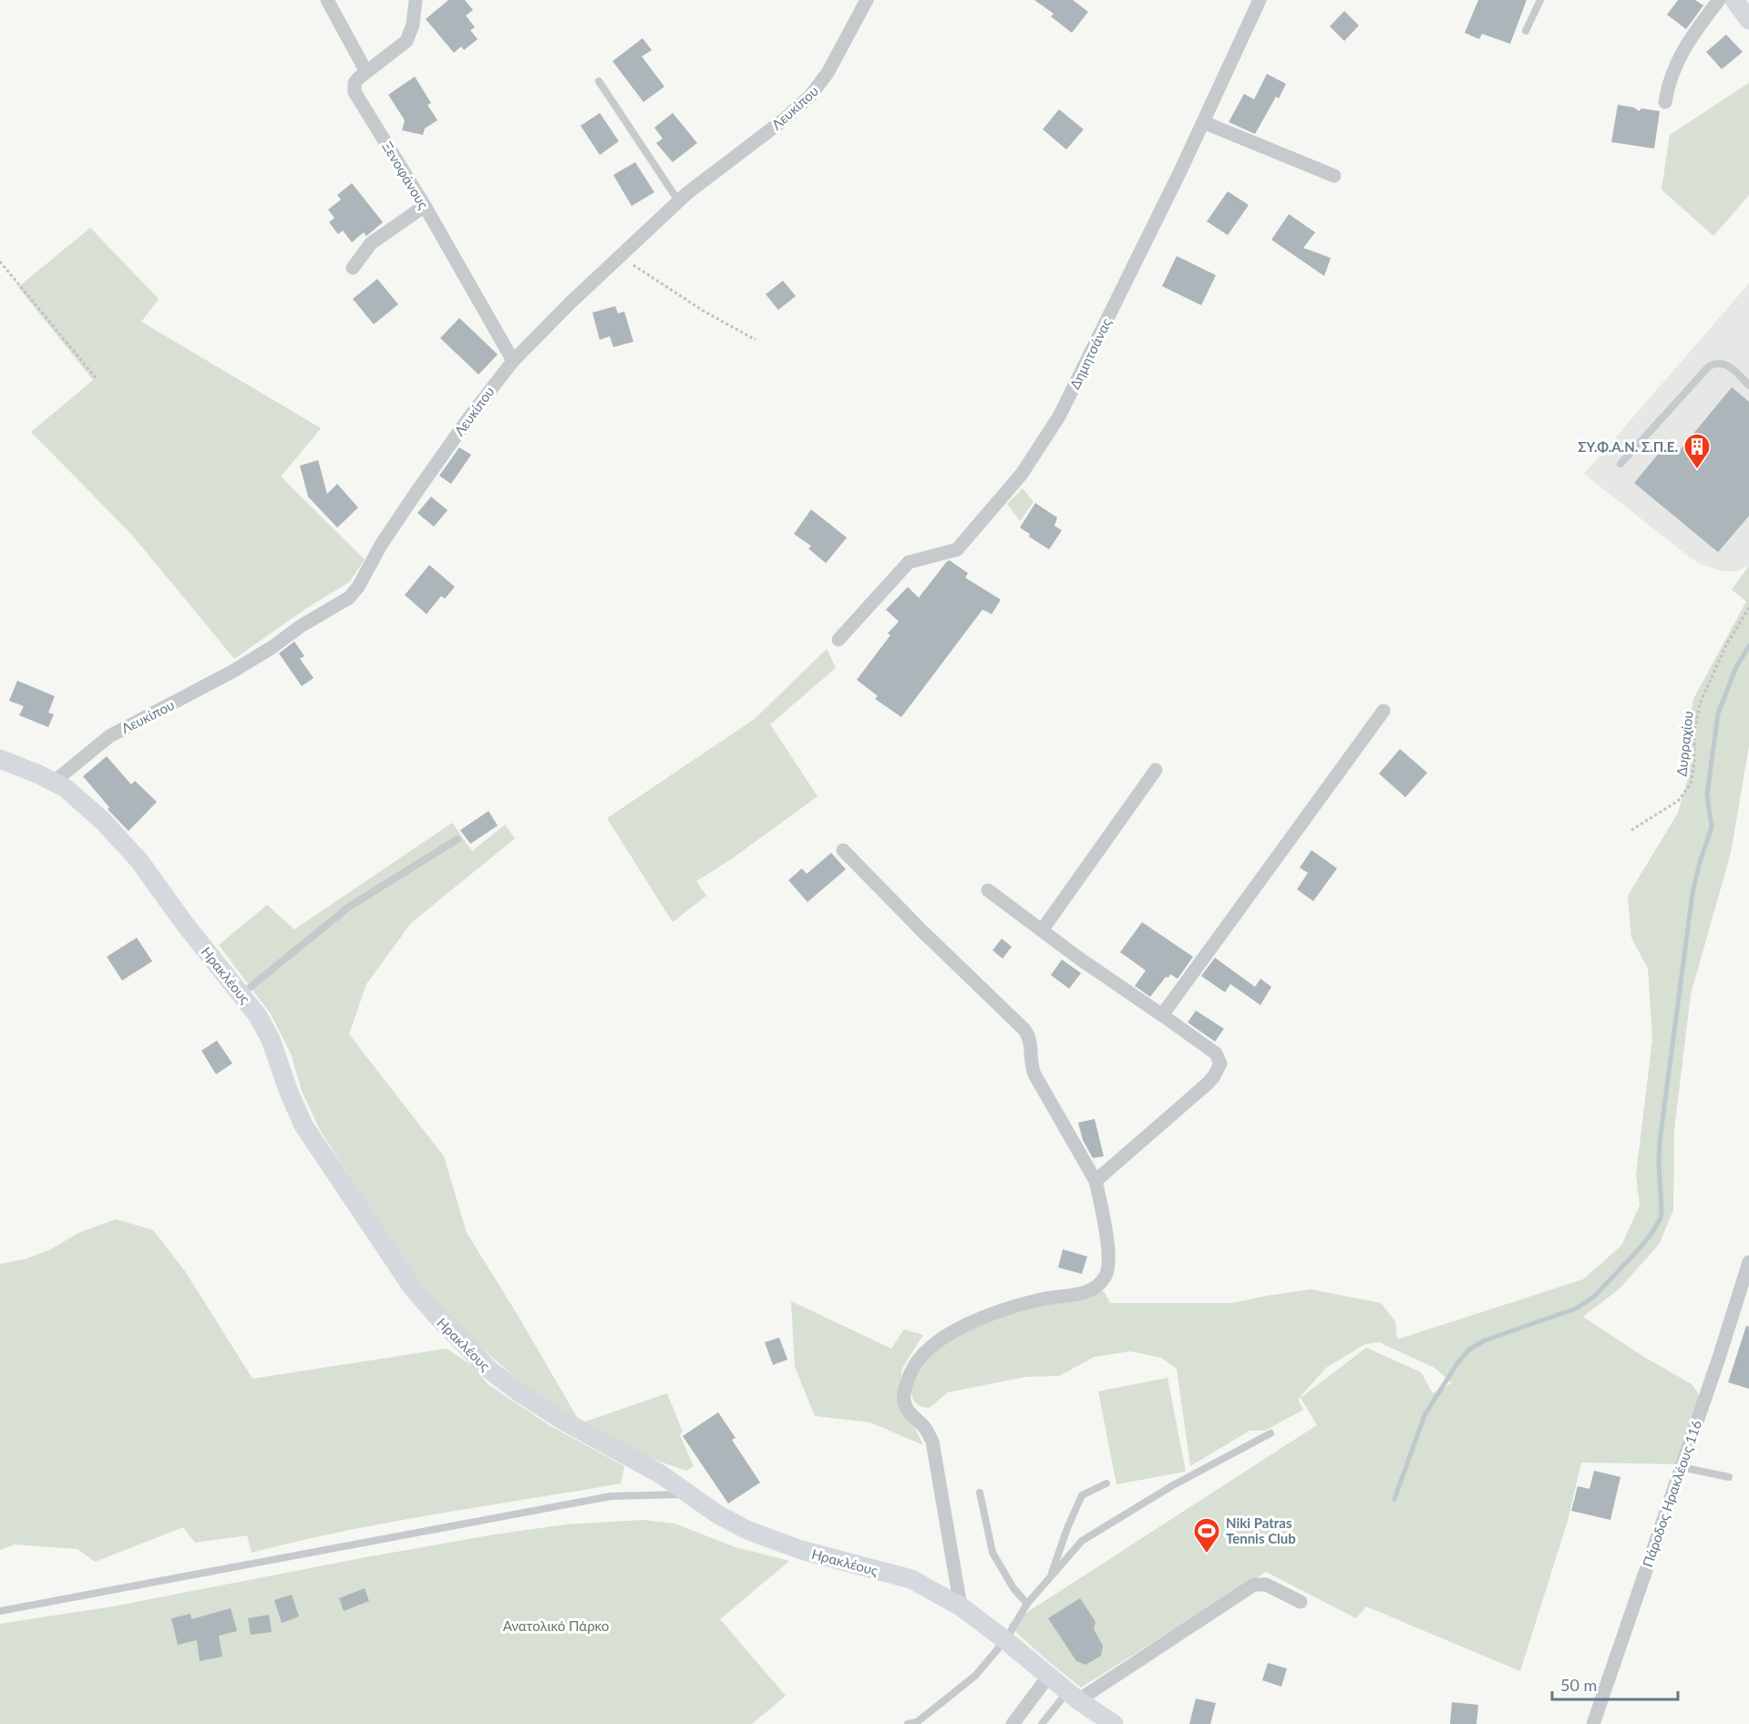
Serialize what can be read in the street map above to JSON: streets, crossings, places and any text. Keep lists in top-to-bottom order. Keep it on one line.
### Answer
{"streets":{"street":["Λευκίπου","Ξενοφάνους","Δημητσάνας","Ηρακλέους","Πάροδος Ηρακλέους 116"],"path":["Δυρραχίου"]},"crossings":[["Λευκίπου","Ξενοφάνους"],["Λευκίπου","Ηρακλέους"]],"parks":["Ανατολικό Πάρκο"],"places":{"building":["ΣΥ.Φ.Α.Ν. Σ.Π.Ε."],"sports":["Niki Patras Tennis Club"]},"scale_bar":"50 m"}
